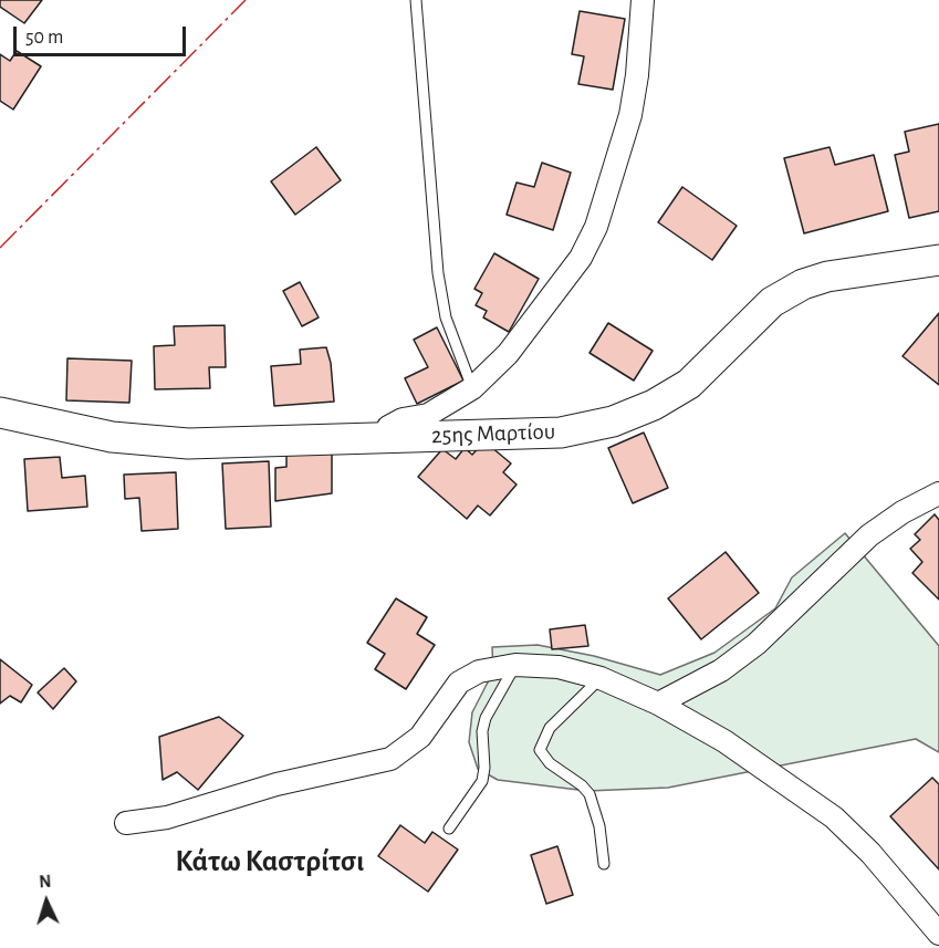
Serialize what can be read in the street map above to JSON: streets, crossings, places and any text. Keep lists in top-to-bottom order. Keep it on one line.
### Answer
{"streets":{"street":["25ης Μαρτίου"]},"districts":["Κάτω Καστρίτσι"],"scale_bar":"50 m","north":"top"}
